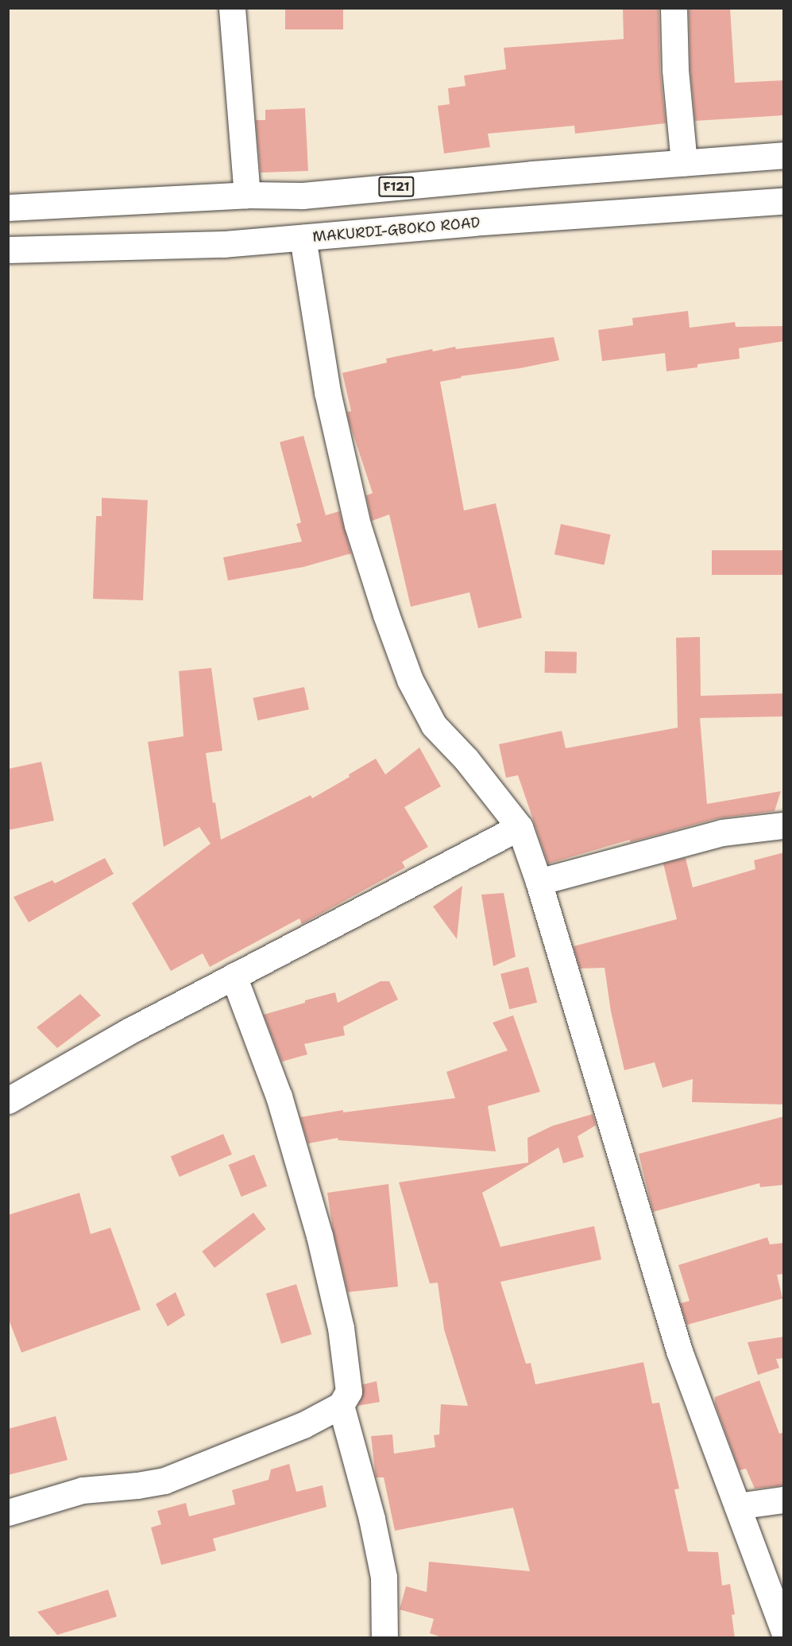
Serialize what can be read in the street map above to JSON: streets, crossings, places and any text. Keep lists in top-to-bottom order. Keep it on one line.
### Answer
{"streets":{"street":["F121","MAKURDI-GBOKO ROAD"]}}
